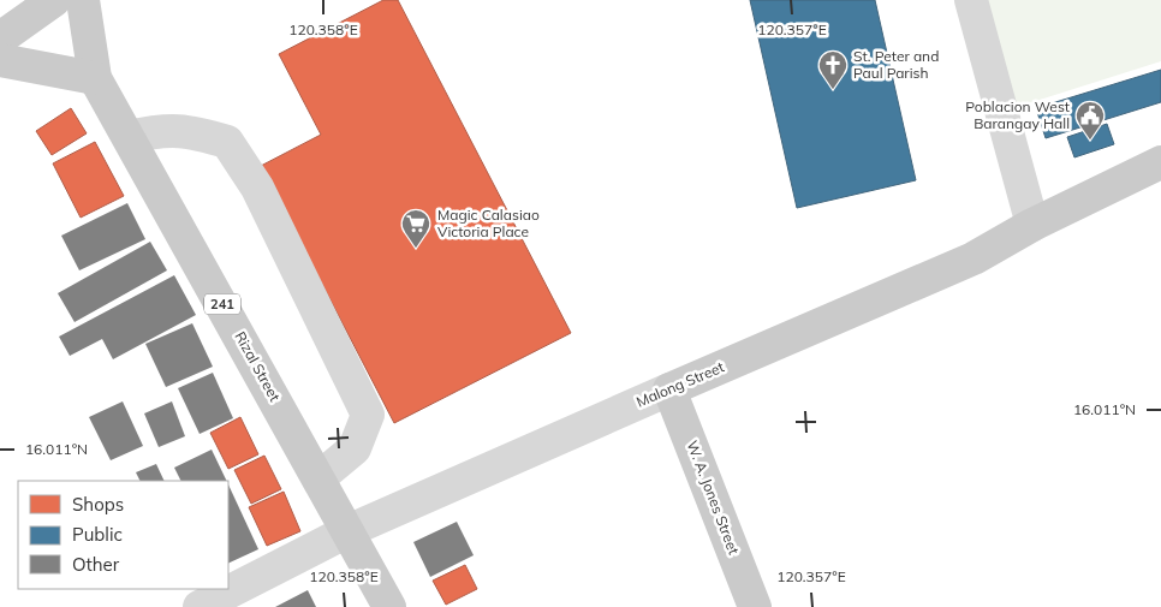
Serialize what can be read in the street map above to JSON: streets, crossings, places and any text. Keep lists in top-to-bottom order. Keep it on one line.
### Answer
{"streets":{"main road":["241","Rizal Street","Malong Street","W. A. Jones Street"]},"crossings":[["241","Rizal Street"],["241","Malong Street"],["Rizal Street","Malong Street"],["Malong Street","W. A. Jones Street"]],"places":{"church":["St. Peter and Paul Parish"],"public building":["Poblacion West Barangay Hall"],"supermarket":["Magic Calasiao Victoria Place"]},"legend":["Shops","Public","Other"],"coordinates":["120.358°E","120.357°E","16.011°N"]}
